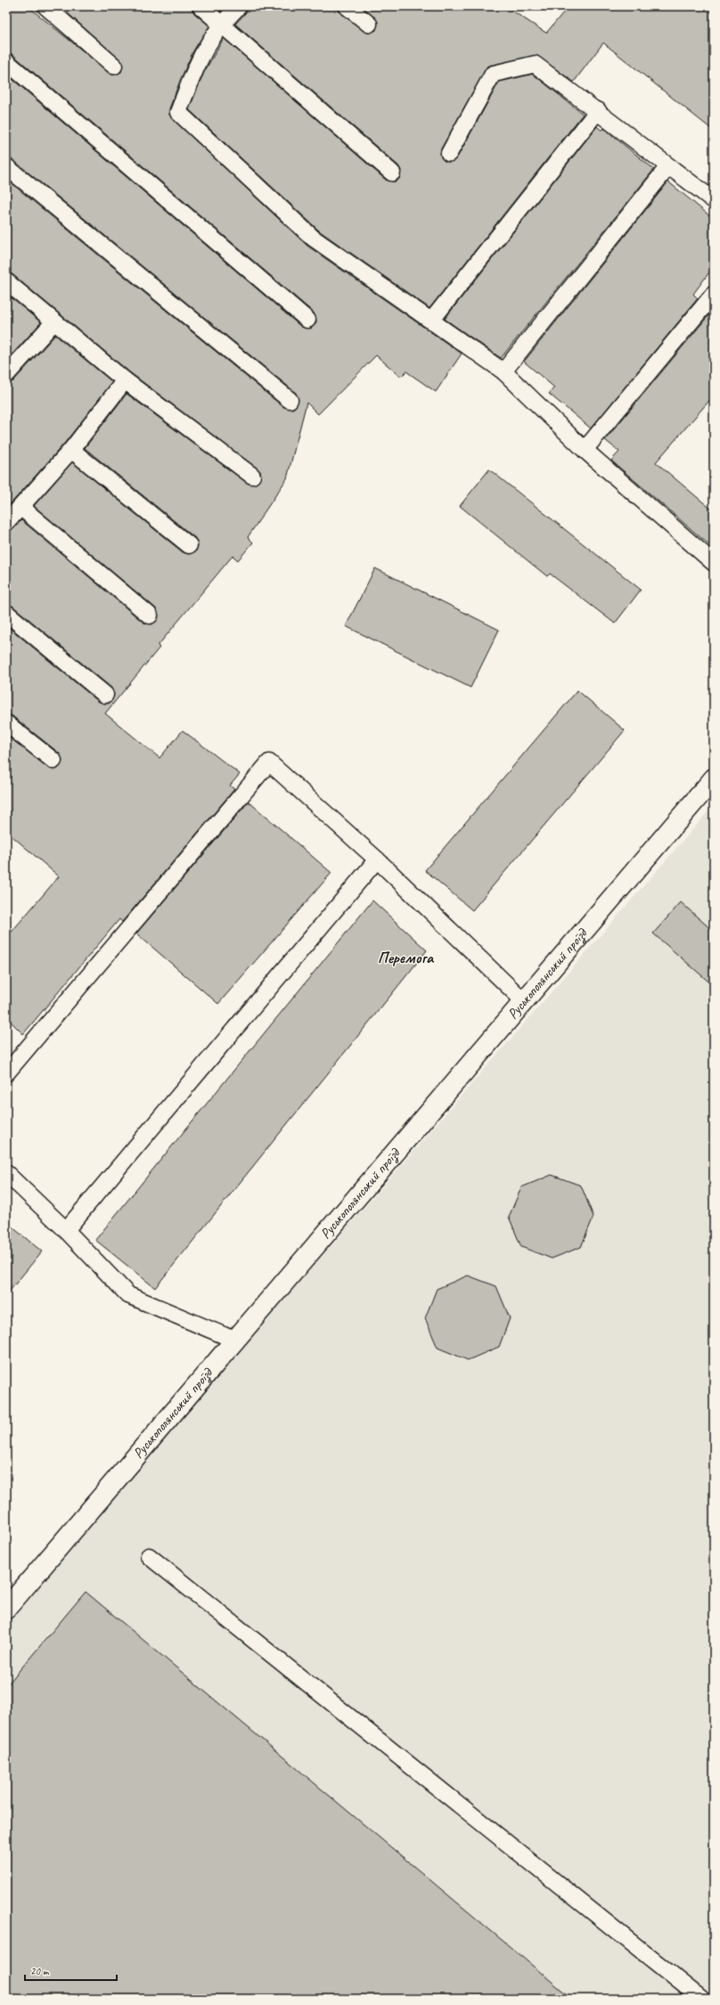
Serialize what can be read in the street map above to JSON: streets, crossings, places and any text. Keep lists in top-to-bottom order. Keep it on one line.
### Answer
{"streets":{"street":["Руськополянський проїзд"]},"districts":["Перемога"],"scale_bar":"20 m"}
